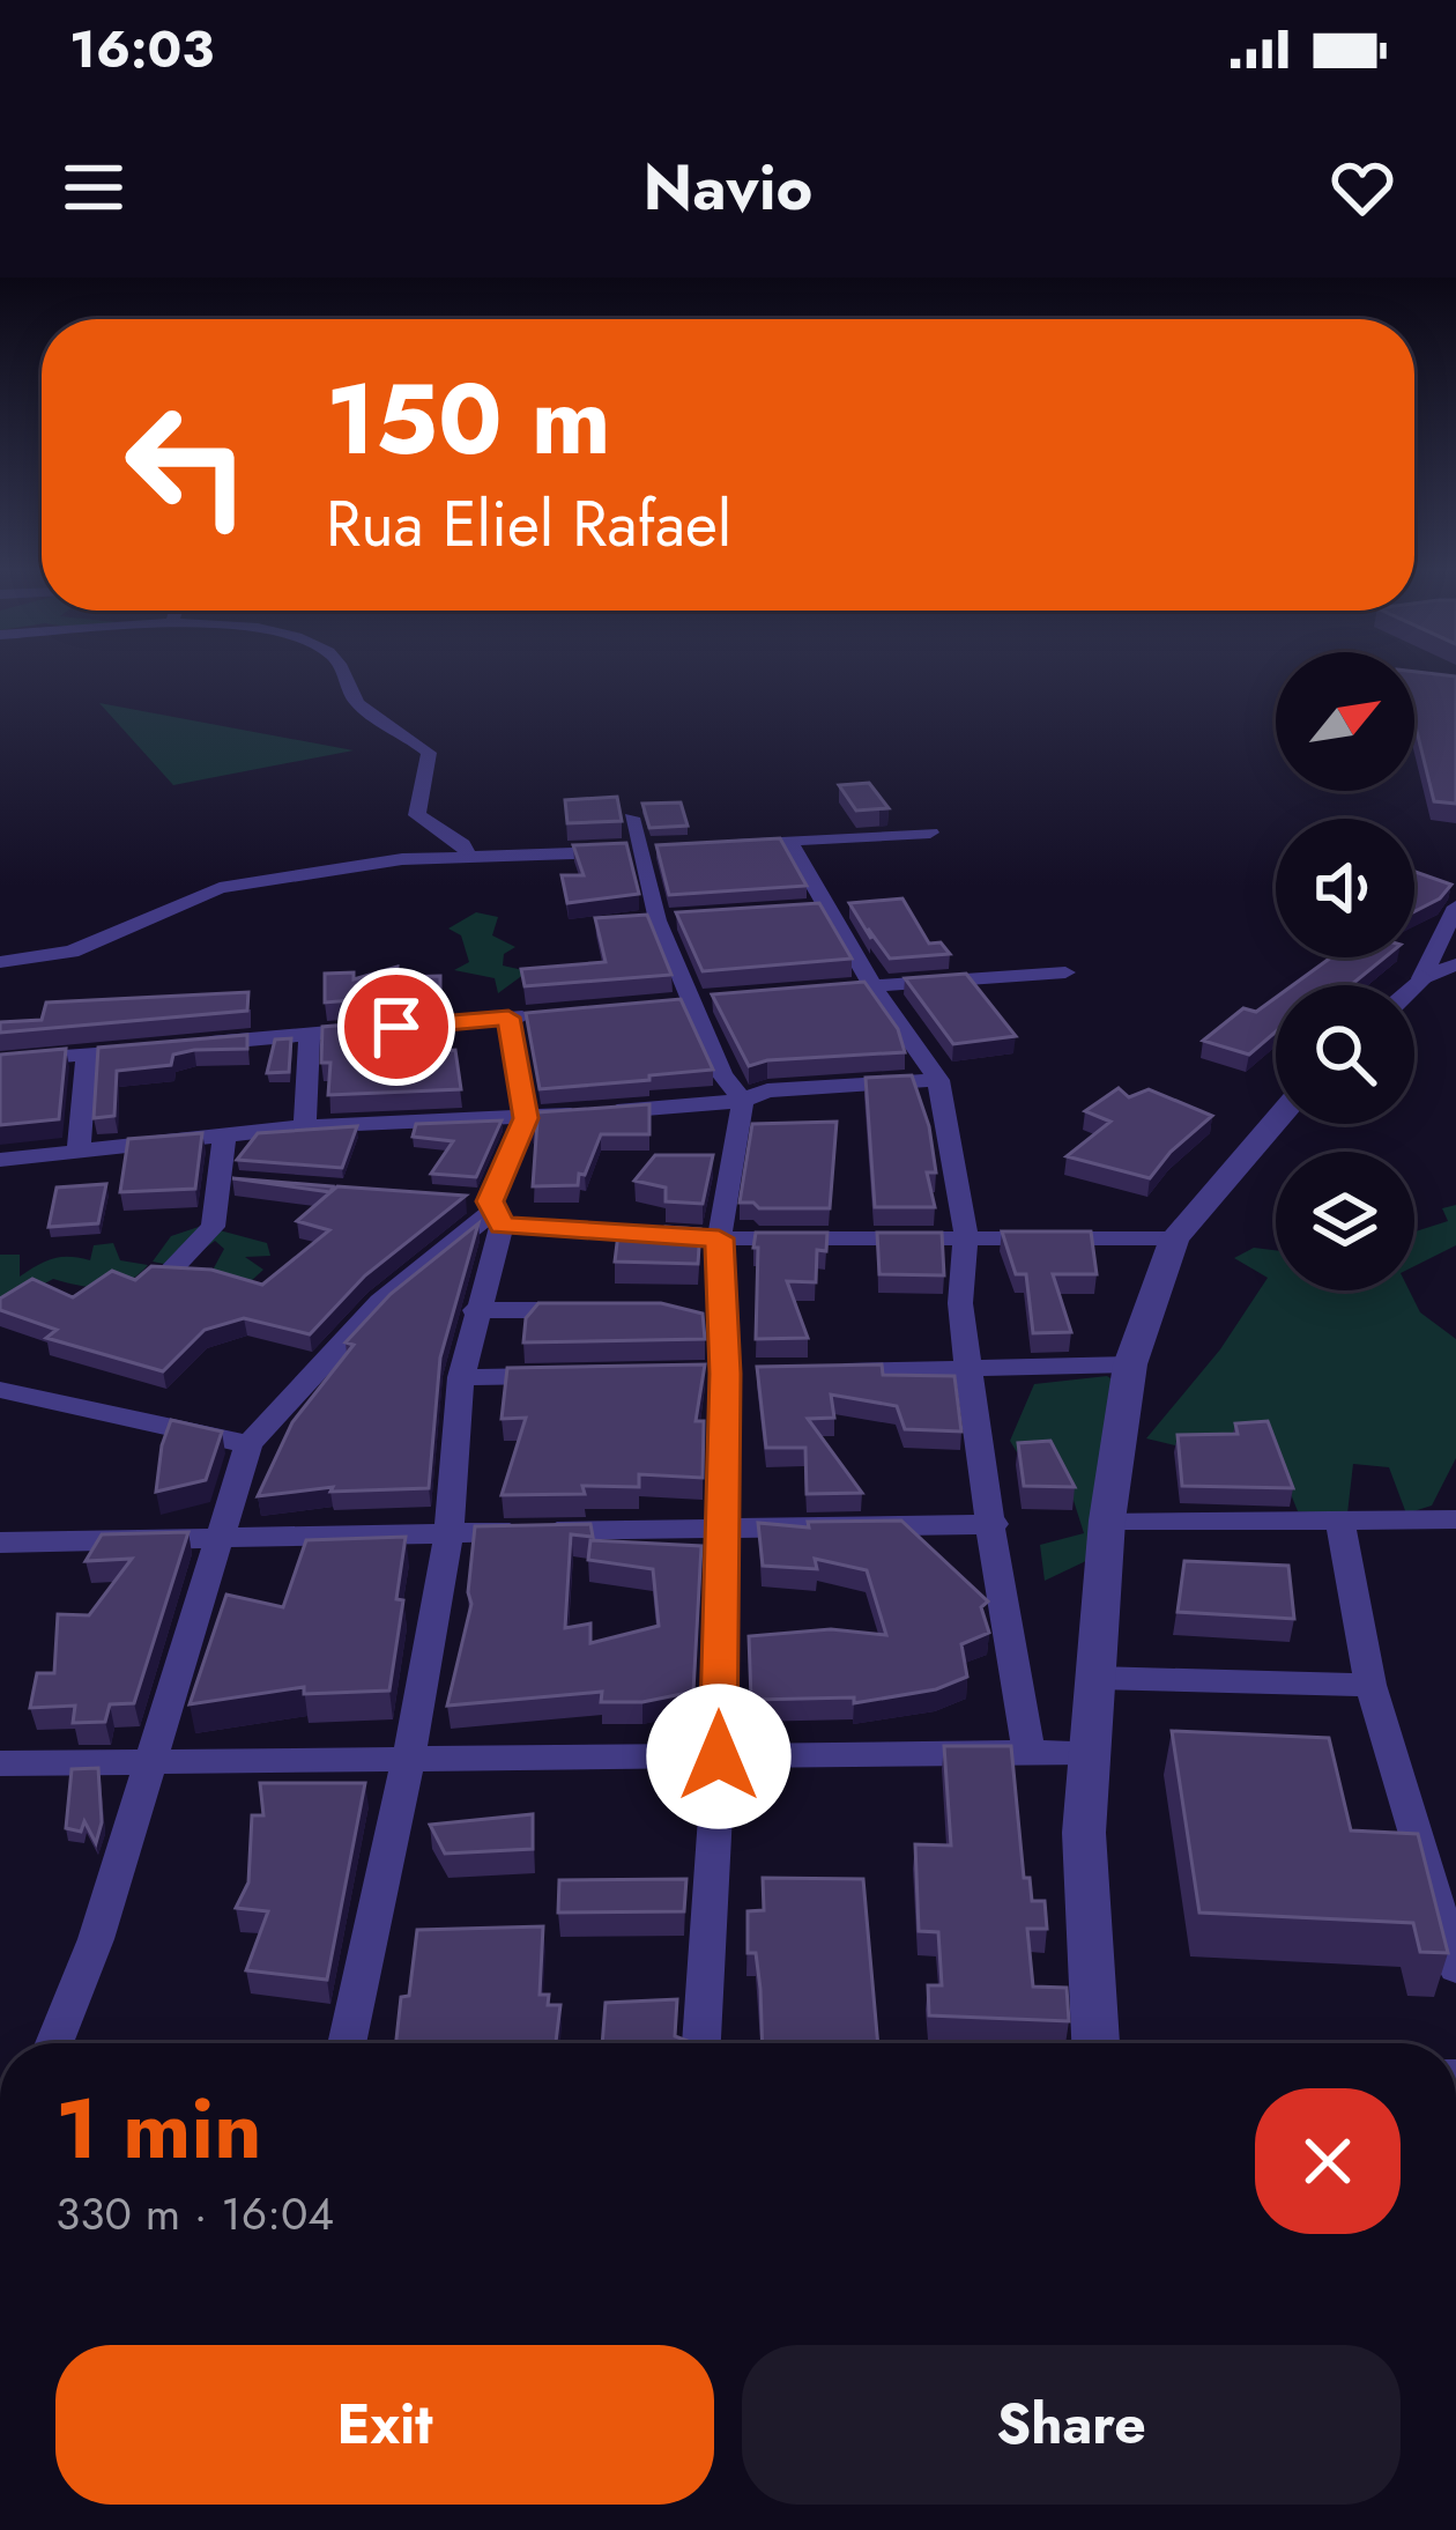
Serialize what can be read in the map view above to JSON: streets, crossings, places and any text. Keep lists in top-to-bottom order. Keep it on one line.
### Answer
{"north":"top right","page":{"status":"16:03","header":"Navio","turn":["150 m","Rua Eliel Rafael"],"heading":["1 min","330 m · 16:04"],"buttons":["Exit","Share"]}}
